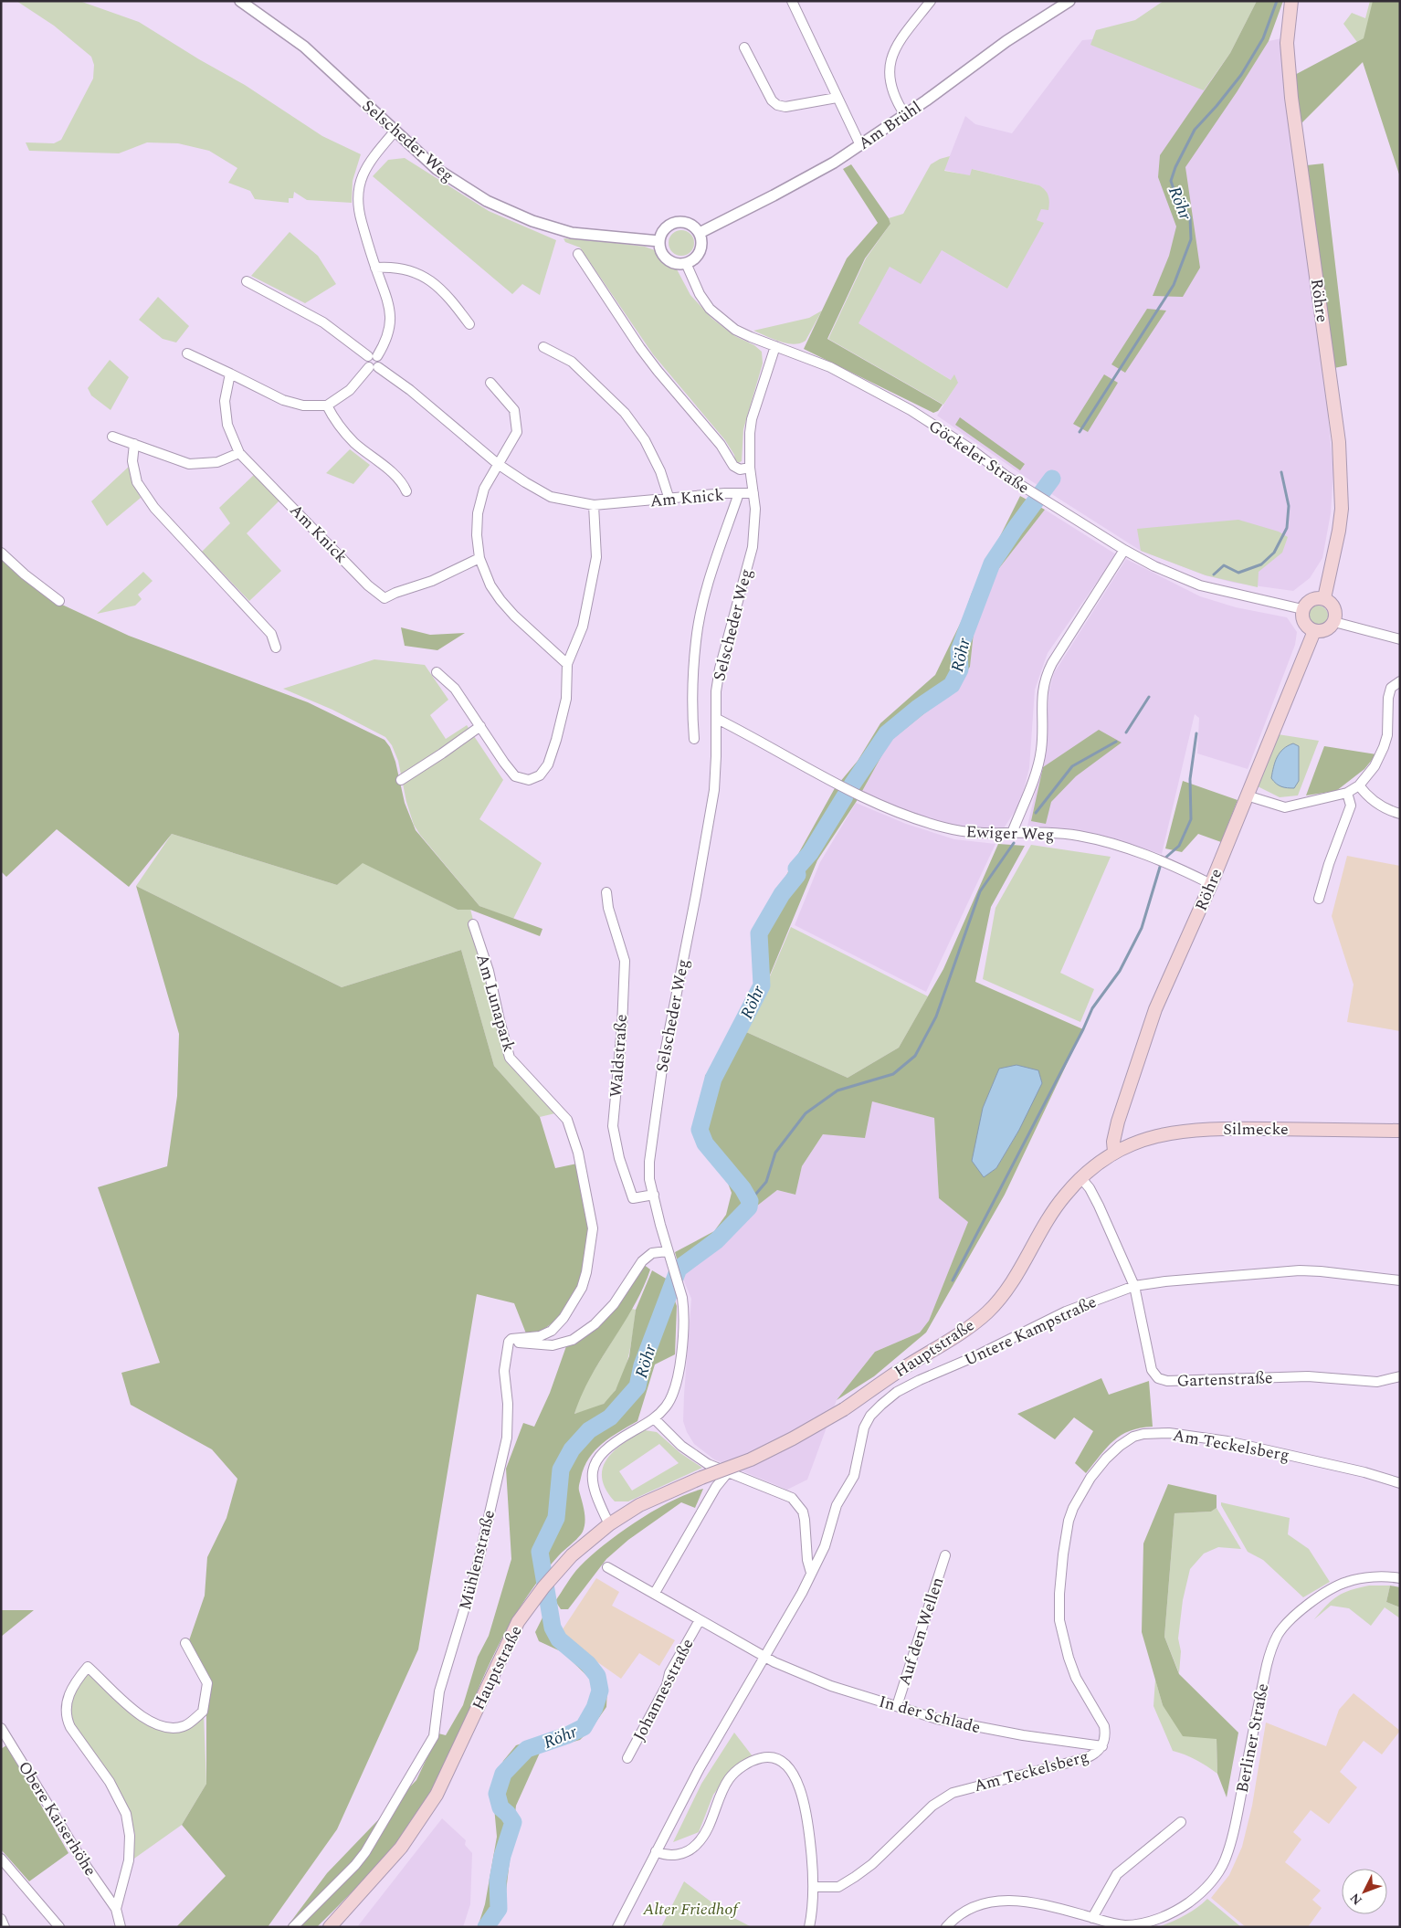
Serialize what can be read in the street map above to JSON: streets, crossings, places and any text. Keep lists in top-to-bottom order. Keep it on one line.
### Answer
{"streets":{"main road":["Röhre","Silmecke","Hauptstraße"],"street":["Am Brühl","Selscheder Weg","Göckeler Straße","Am Knick","Ewiger Weg","Am Lunapark","Waldstraße","Untere Kampstraße","Gartenstraße","Am Teckelsberg","Mühlenstraße","Auf den Wellen","Johannesstraße","In der Schlade","Berliner Straße","Obere Kaiserhöhe"]},"crossings":[["Am Brühl","Selscheder Weg"],["Am Brühl","Göckeler Straße"],["Selscheder Weg","Göckeler Straße"],["Selscheder Weg","Am Knick"],["Selscheder Weg","Ewiger Weg"],["Selscheder Weg","Waldstraße"],["Selscheder Weg","Hauptstraße"],["Röhre","Göckeler Straße"],["Röhre","Ewiger Weg"],["Röhre","Silmecke"],["Röhre","Hauptstraße"],["Am Lunapark","Mühlenstraße"],["Silmecke","Hauptstraße"],["Untere Kampstraße","Gartenstraße"],["Hauptstraße","Gartenstraße"],["Am Teckelsberg","In der Schlade"],["Auf den Wellen","In der Schlade"],["Johannesstraße","In der Schlade"]],"water":["Röhr"],"parks":["Alter Friedhof"],"north":"bottom left"}
